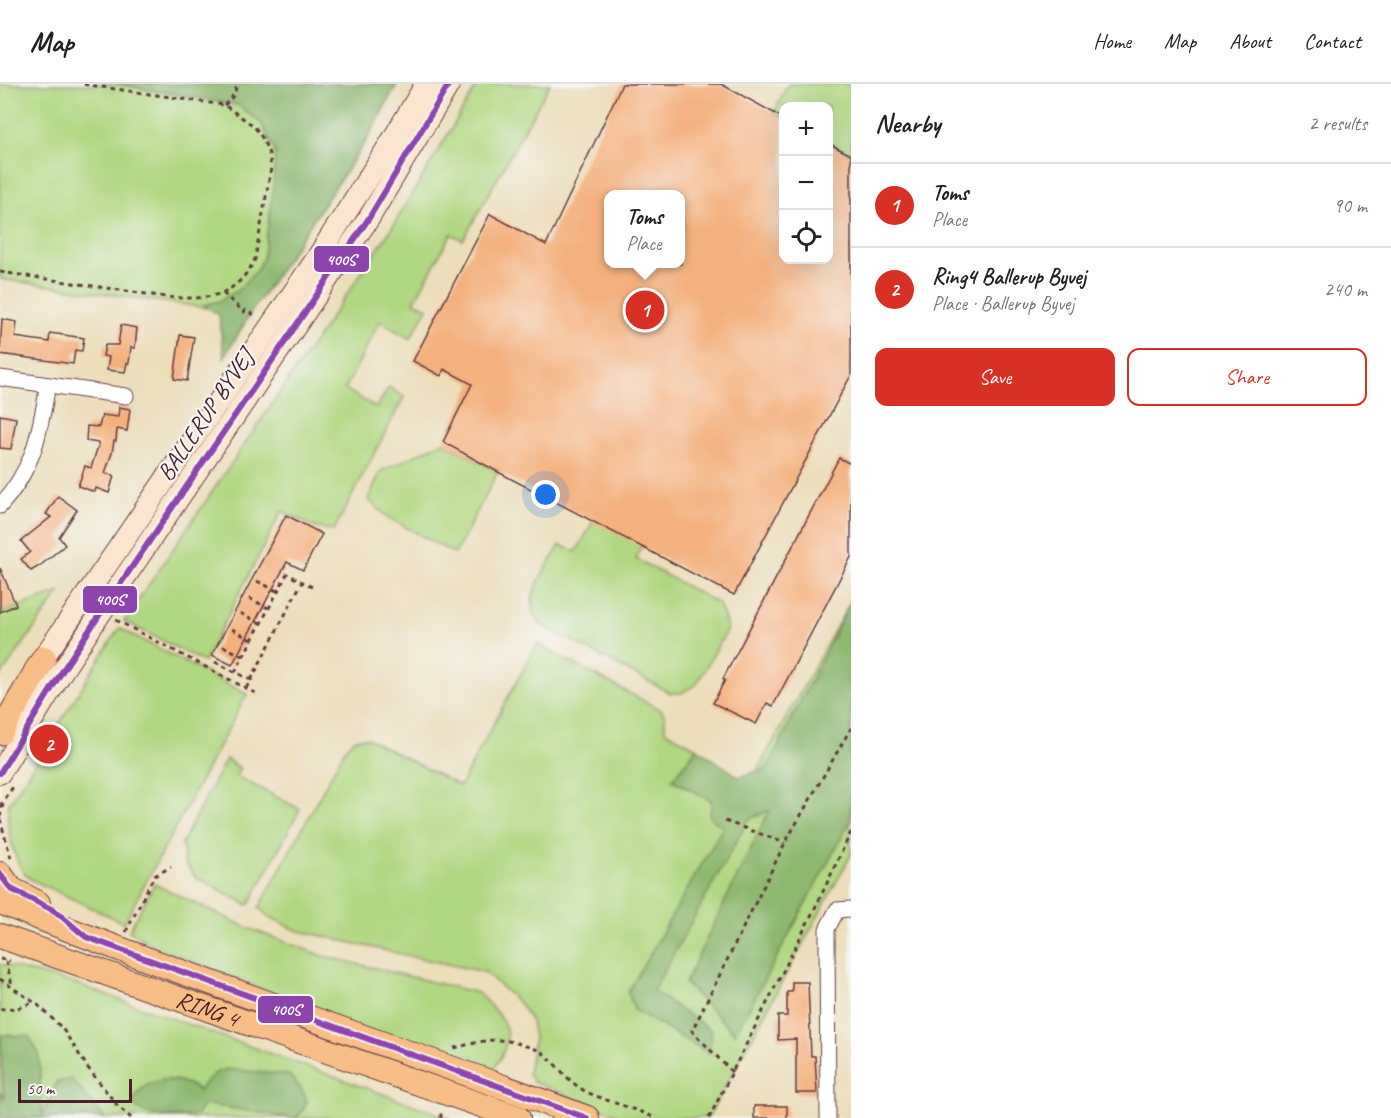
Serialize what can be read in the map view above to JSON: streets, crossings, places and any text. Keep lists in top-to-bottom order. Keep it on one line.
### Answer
{"streets":{"main road":["BALLERUP BYVEJ","RING 4"]},"lines":["transit line 400S"],"scale_bar":"50 m","page":{"header":"Map","nav":["Home","Map","About","Contact"],"heading":["Nearby","2 results"],"map_buttons":["+","−"],"list":[{"mark":"1","name":"Toms","note":"Place","value":"90 m"},{"mark":"2","name":"Ring4 Ballerup Byvej","note":"Place · Ballerup Byvej","value":"240 m"}],"popup":["Toms","Place"],"pins":["1","2"],"buttons":["Save","Share"],"scale":"50 m"}}
